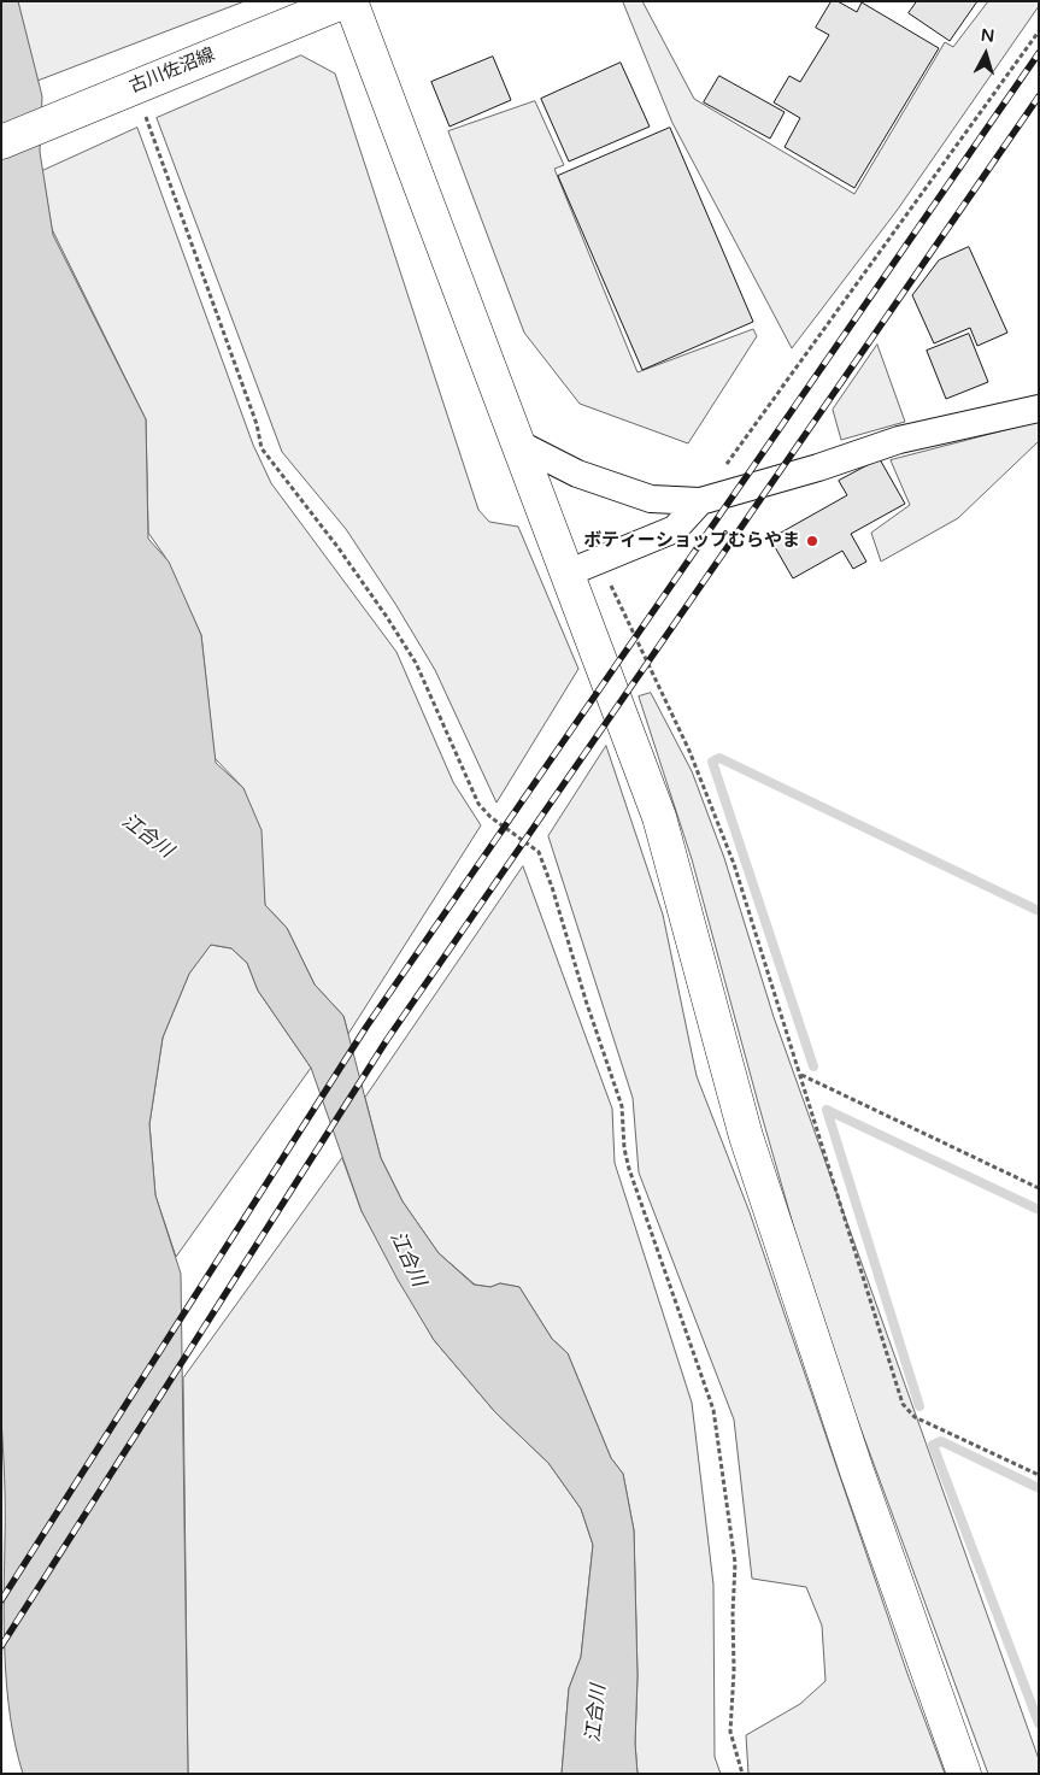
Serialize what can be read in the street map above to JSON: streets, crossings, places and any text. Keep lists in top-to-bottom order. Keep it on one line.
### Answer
{"streets":{"street":["古川佐沼線"]},"water":["江合川"],"places":["ボティーショップむらやま"],"north":"top"}
